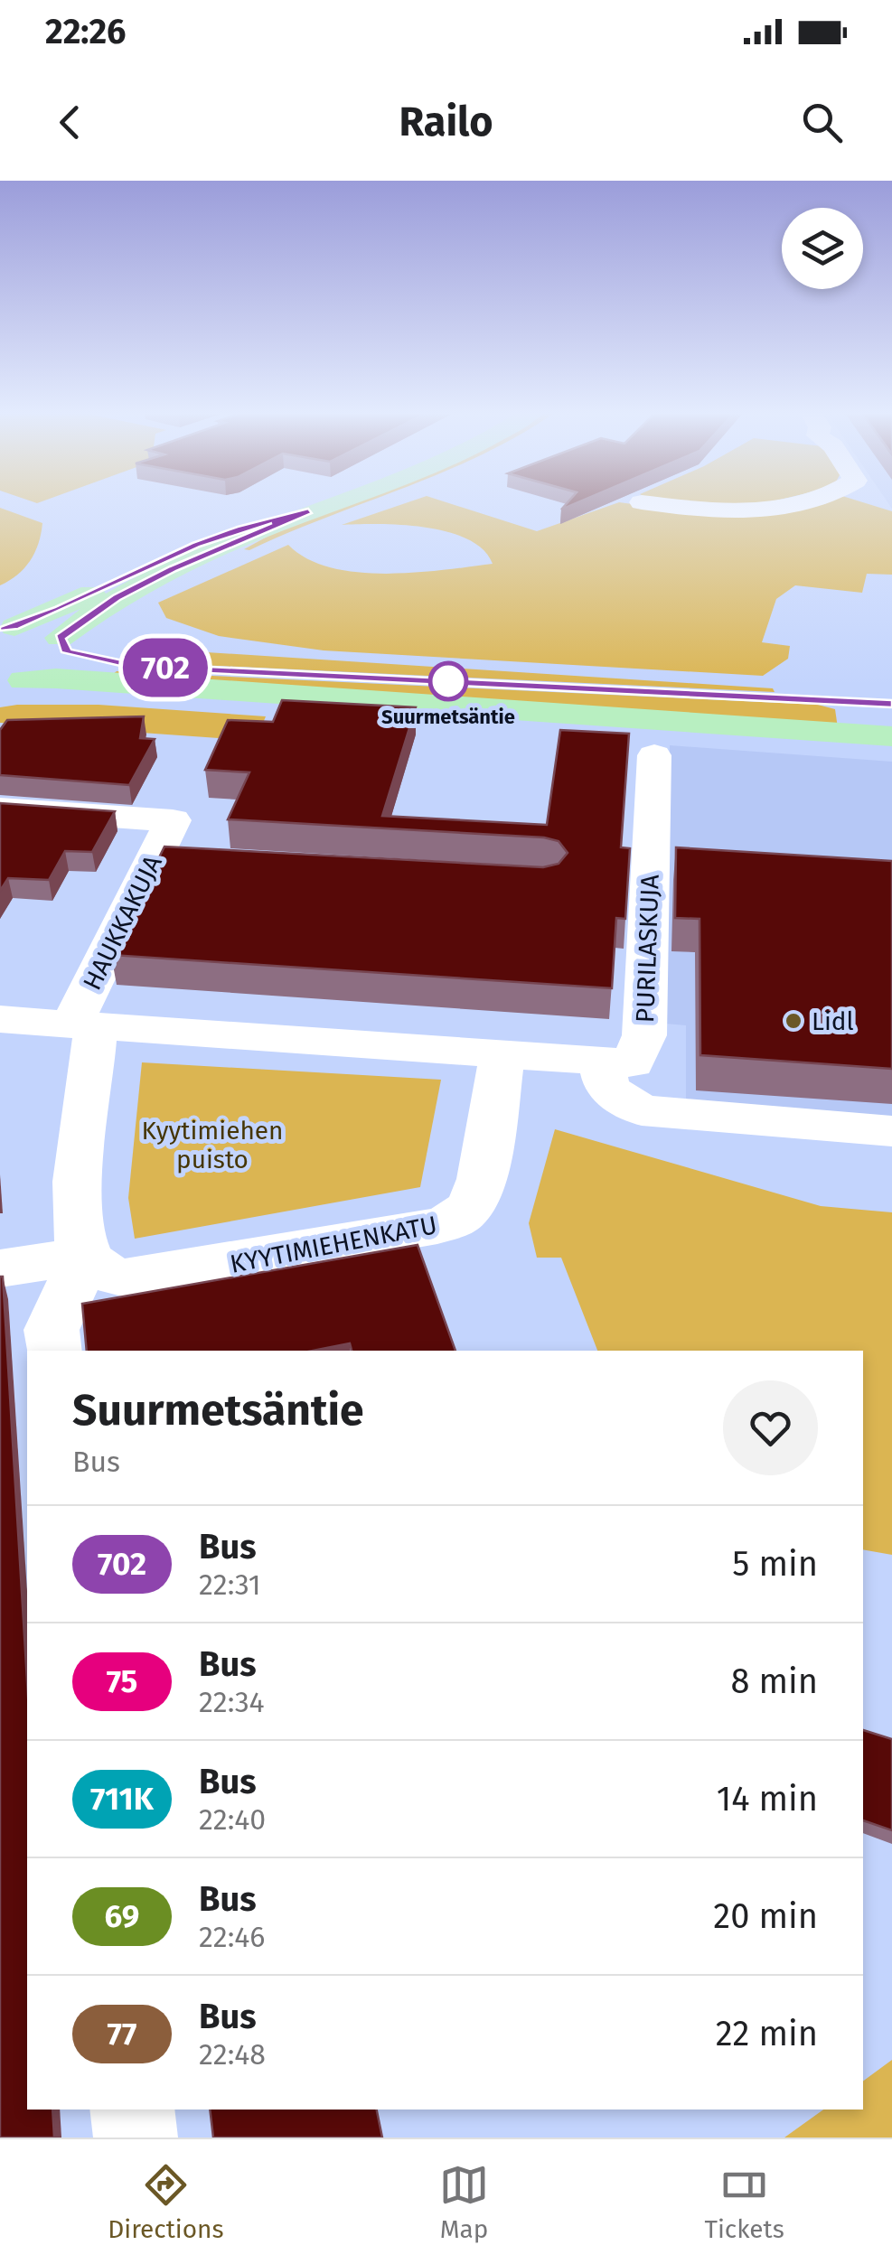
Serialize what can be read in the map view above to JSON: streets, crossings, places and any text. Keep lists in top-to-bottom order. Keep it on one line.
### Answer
{"streets":{"street":["HAUKKAKUJA","PURILASKUJA","KYYTIMIEHENKATU"]},"crossings":[["PURILASKUJA","KYYTIMIEHENKATU"]],"parks":["Kyytimiehen puisto"],"places":["Suurmetsäntie","Lidl"],"lines":["bus line 702"],"page":{"status":"22:26","header":"Railo","on_map":"702","heading":["Suurmetsäntie","Bus"],"list":[{"mark":"702","name":"Bus","note":"22:31","value":"5 min"},{"mark":"75","name":"Bus","note":"22:34","value":"8 min"},{"mark":"711K","name":"Bus","note":"22:40","value":"14 min"},{"mark":"69","name":"Bus","note":"22:46","value":"20 min"},{"mark":"77","name":"Bus","note":"22:48","value":"22 min"}],"tabs":["Directions","Map","Tickets"]}}
